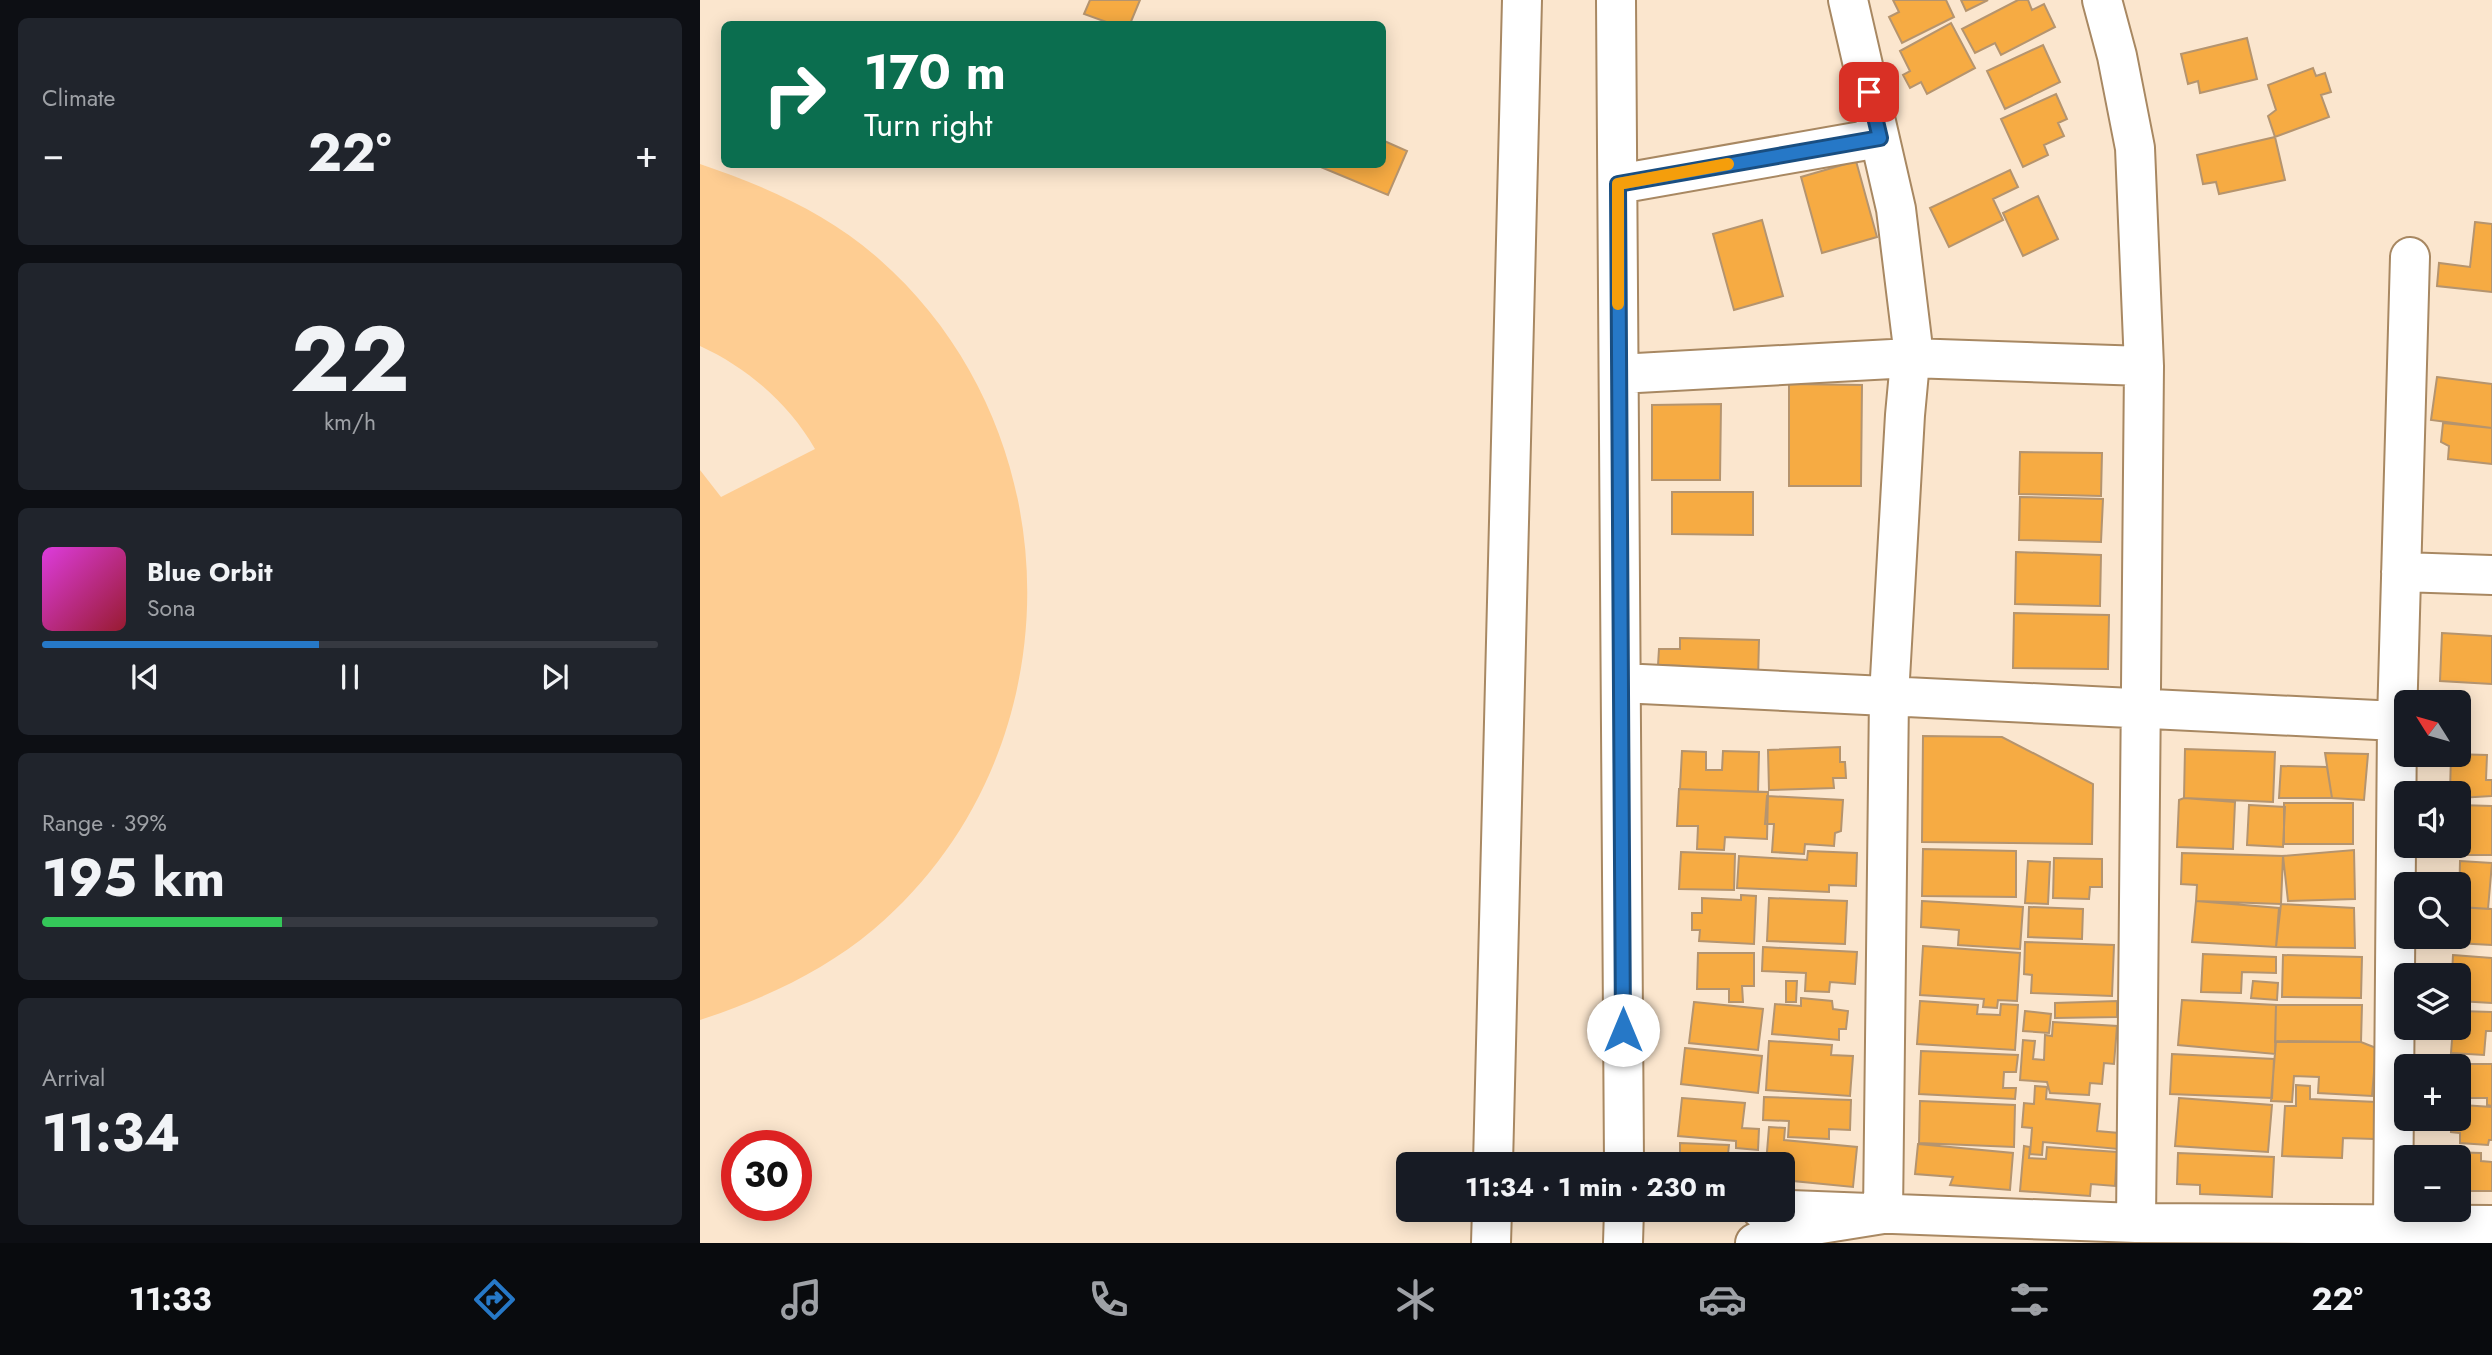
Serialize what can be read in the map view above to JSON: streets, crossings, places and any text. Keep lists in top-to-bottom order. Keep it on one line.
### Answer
{"north":"top left","page":{"tile":["Climate",["22","km/h"],["Range · 39%","195 km"],["Arrival","11:34"]],"turn":["170 m","Turn right"],"heat":["−","22°","+"],"song":["Blue Orbit","Sona"],"map_buttons":["+","−"],"limit":"30","trip":"11:34 · 1 min · 230 m","tabs":["11:33","22°"]}}
